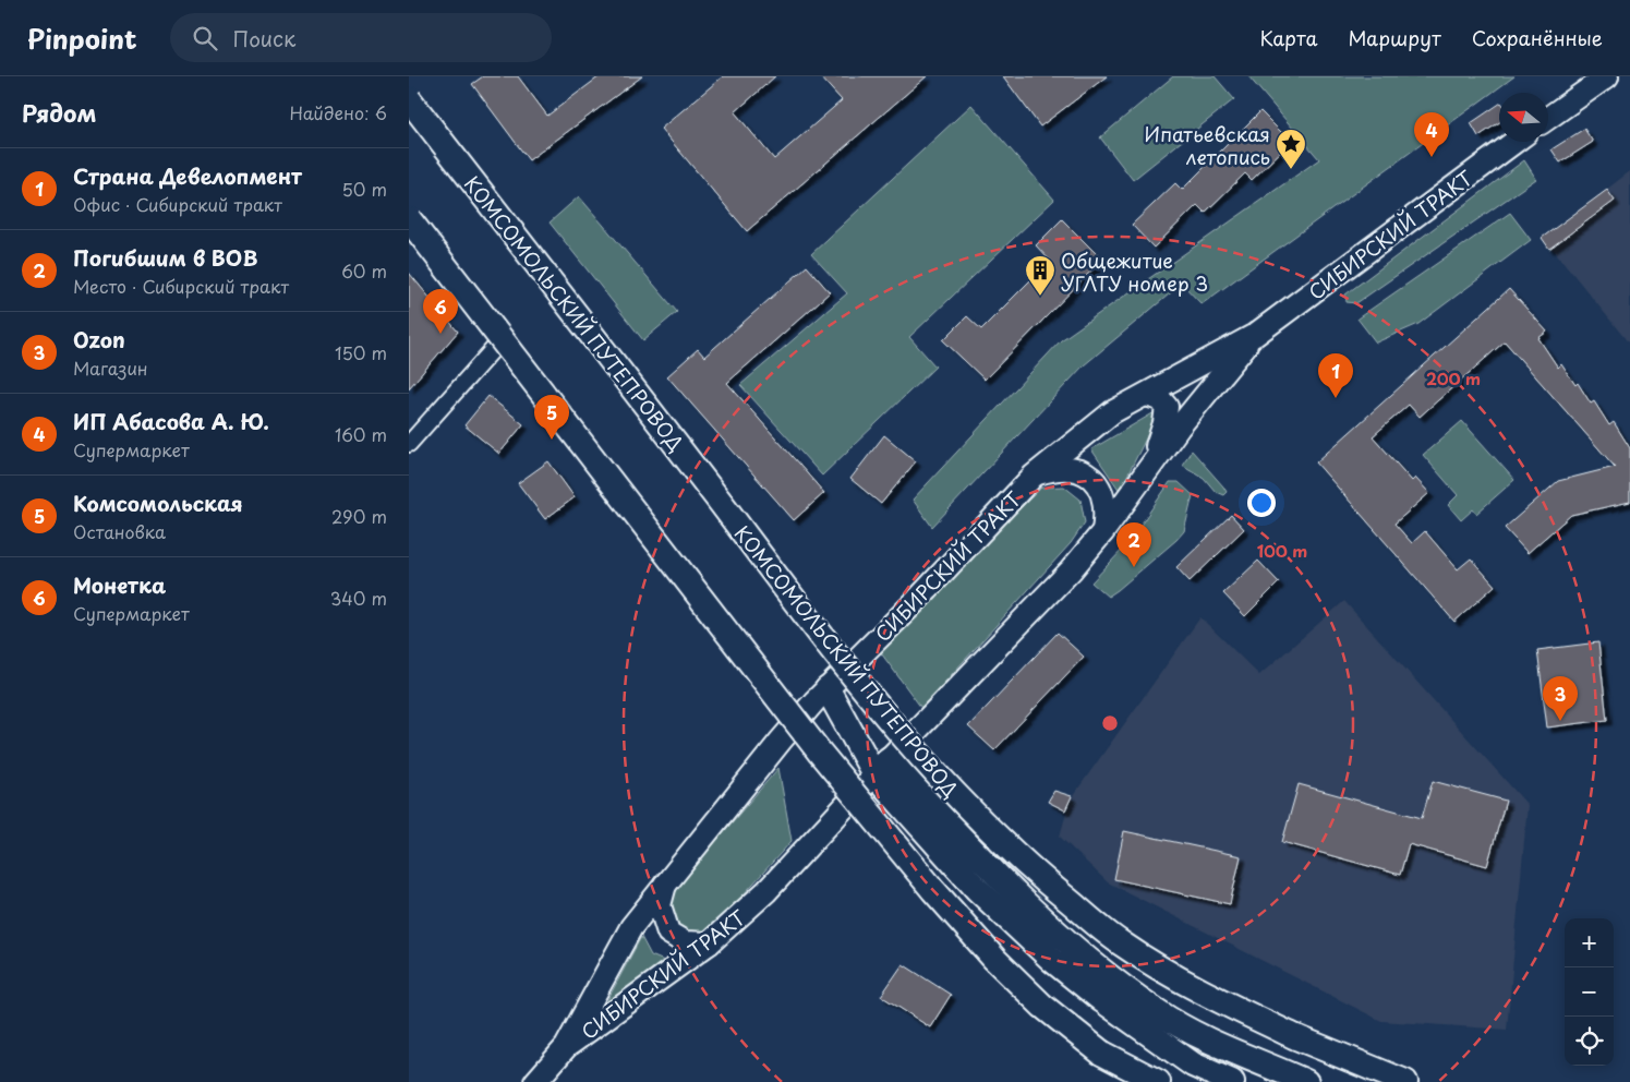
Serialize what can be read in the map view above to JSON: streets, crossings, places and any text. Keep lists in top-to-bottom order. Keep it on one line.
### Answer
{"streets":{"main road":["СИБИРСКИЙ ТРАКТ","КОМСОМОЛЬСКИЙ ПУТЕПРОВОД"]},"crossings":[["СИБИРСКИЙ ТРАКТ","КОМСОМОЛЬСКИЙ ПУТЕПРОВОД"]],"places":{"place":["Ипатьевская летопись"],"building":["Общежитие УГЛТУ номер 3"]},"north":"left","page":{"header":"Pinpoint","search":"Поиск","nav":["Карта","Маршрут","Сохранённые"],"heading":["Рядом","Найдено: 6"],"pins":["4","6","1","5","2","3"],"list":[{"mark":"1","name":"Страна Девелопмент","note":"Офис · Сибирский тракт","value":"50 m"},{"mark":"2","name":"Погибшим в ВОВ","note":"Место · Сибирский тракт","value":"60 m"},{"mark":"3","name":"Ozon","note":"Магазин","value":"150 m"},{"mark":"4","name":"ИП Абасова А. Ю.","note":"Супермаркет","value":"160 m"},{"mark":"5","name":"Комсомольская","note":"Остановка","value":"290 m"},{"mark":"6","name":"Монетка","note":"Супермаркет","value":"340 m"}],"map_buttons":["+","−"]},"rings":["200 m","100 m"]}
